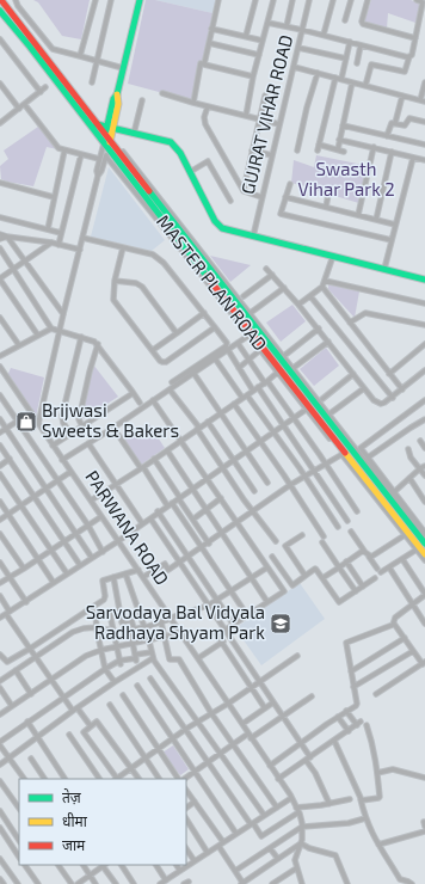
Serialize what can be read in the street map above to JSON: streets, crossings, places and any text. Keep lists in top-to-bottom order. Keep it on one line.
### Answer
{"streets":{"main road":["MASTER PLAN ROAD"],"street":["GUJRAT VIHAR ROAD","PARWANA ROAD"]},"parks":["Swasth Vihar Park 2"],"places":{"shop":["Brijwasi Sweets & Bakers"],"school or university":["Sarvodaya Bal Vidyala Radhaya Shyam Park"]},"legend":["तेज़","धीमा","जाम"]}
